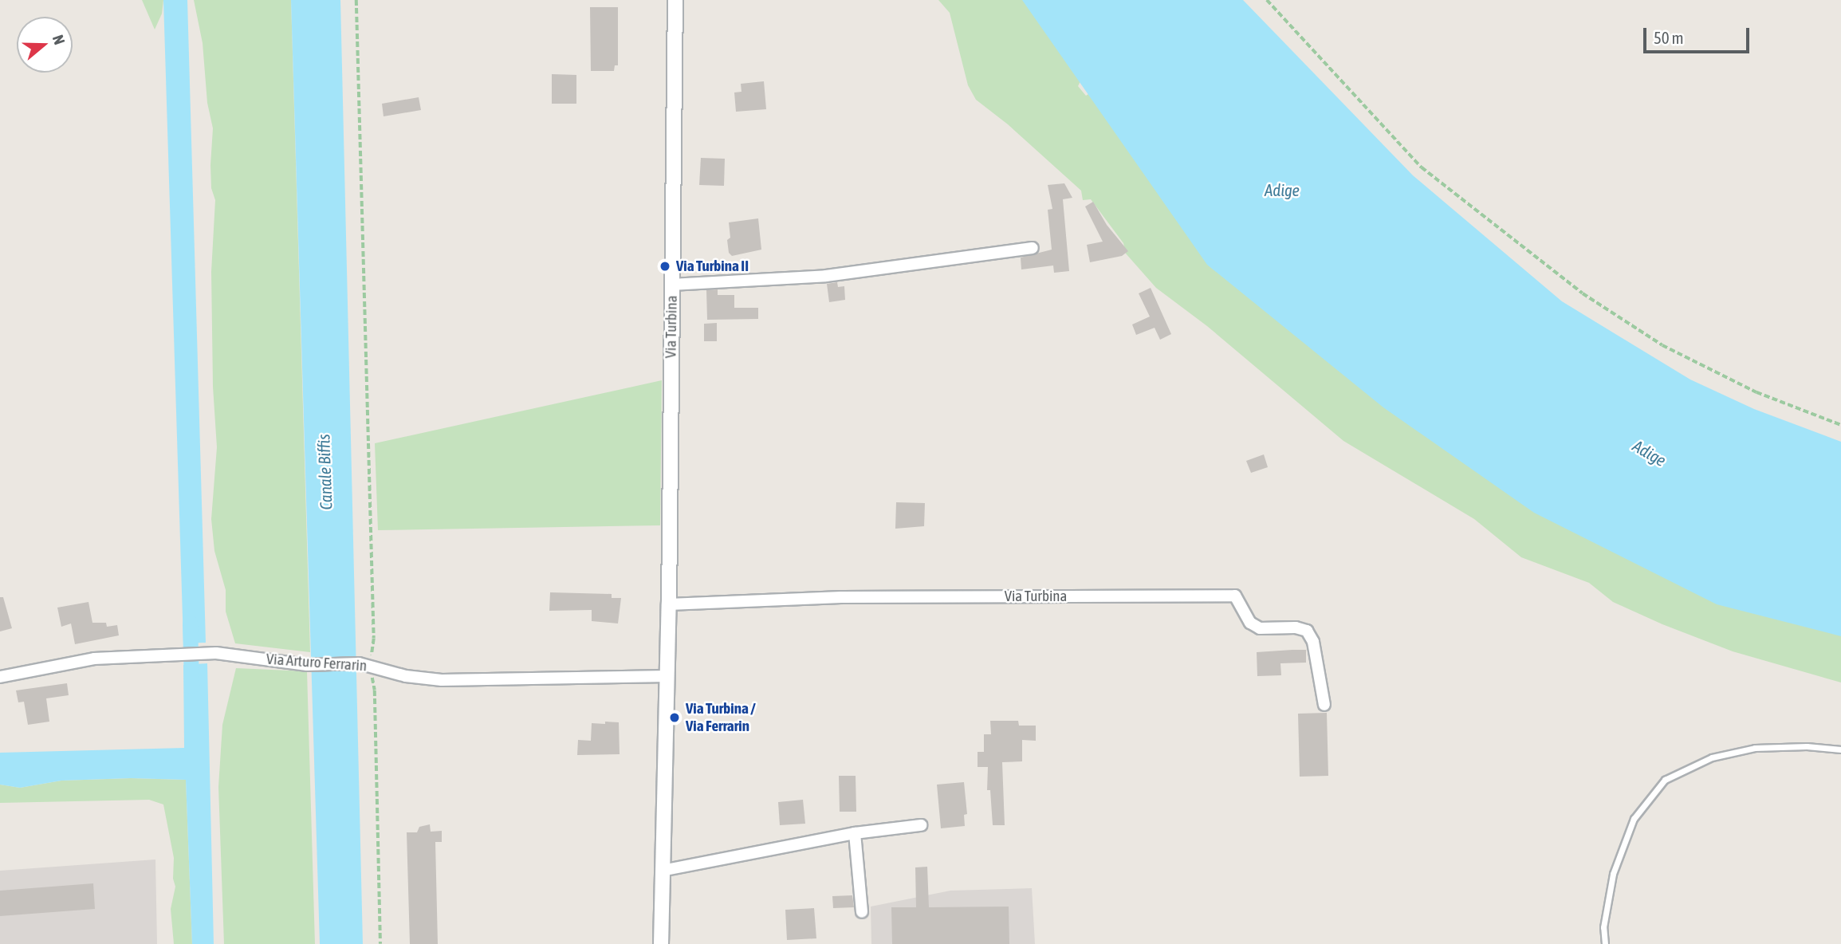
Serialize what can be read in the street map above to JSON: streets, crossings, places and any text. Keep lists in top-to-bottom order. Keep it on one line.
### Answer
{"streets":{"street":["Via Turbina","Via Arturo Ferrarin"]},"crossings":[["Via Turbina","Via Arturo Ferrarin"]],"water":["Adige","Canale Biffis"],"places":["Via Turbina II","Via Turbina / Via Ferrarin"],"scale_bar":"50 m","north":"right"}
